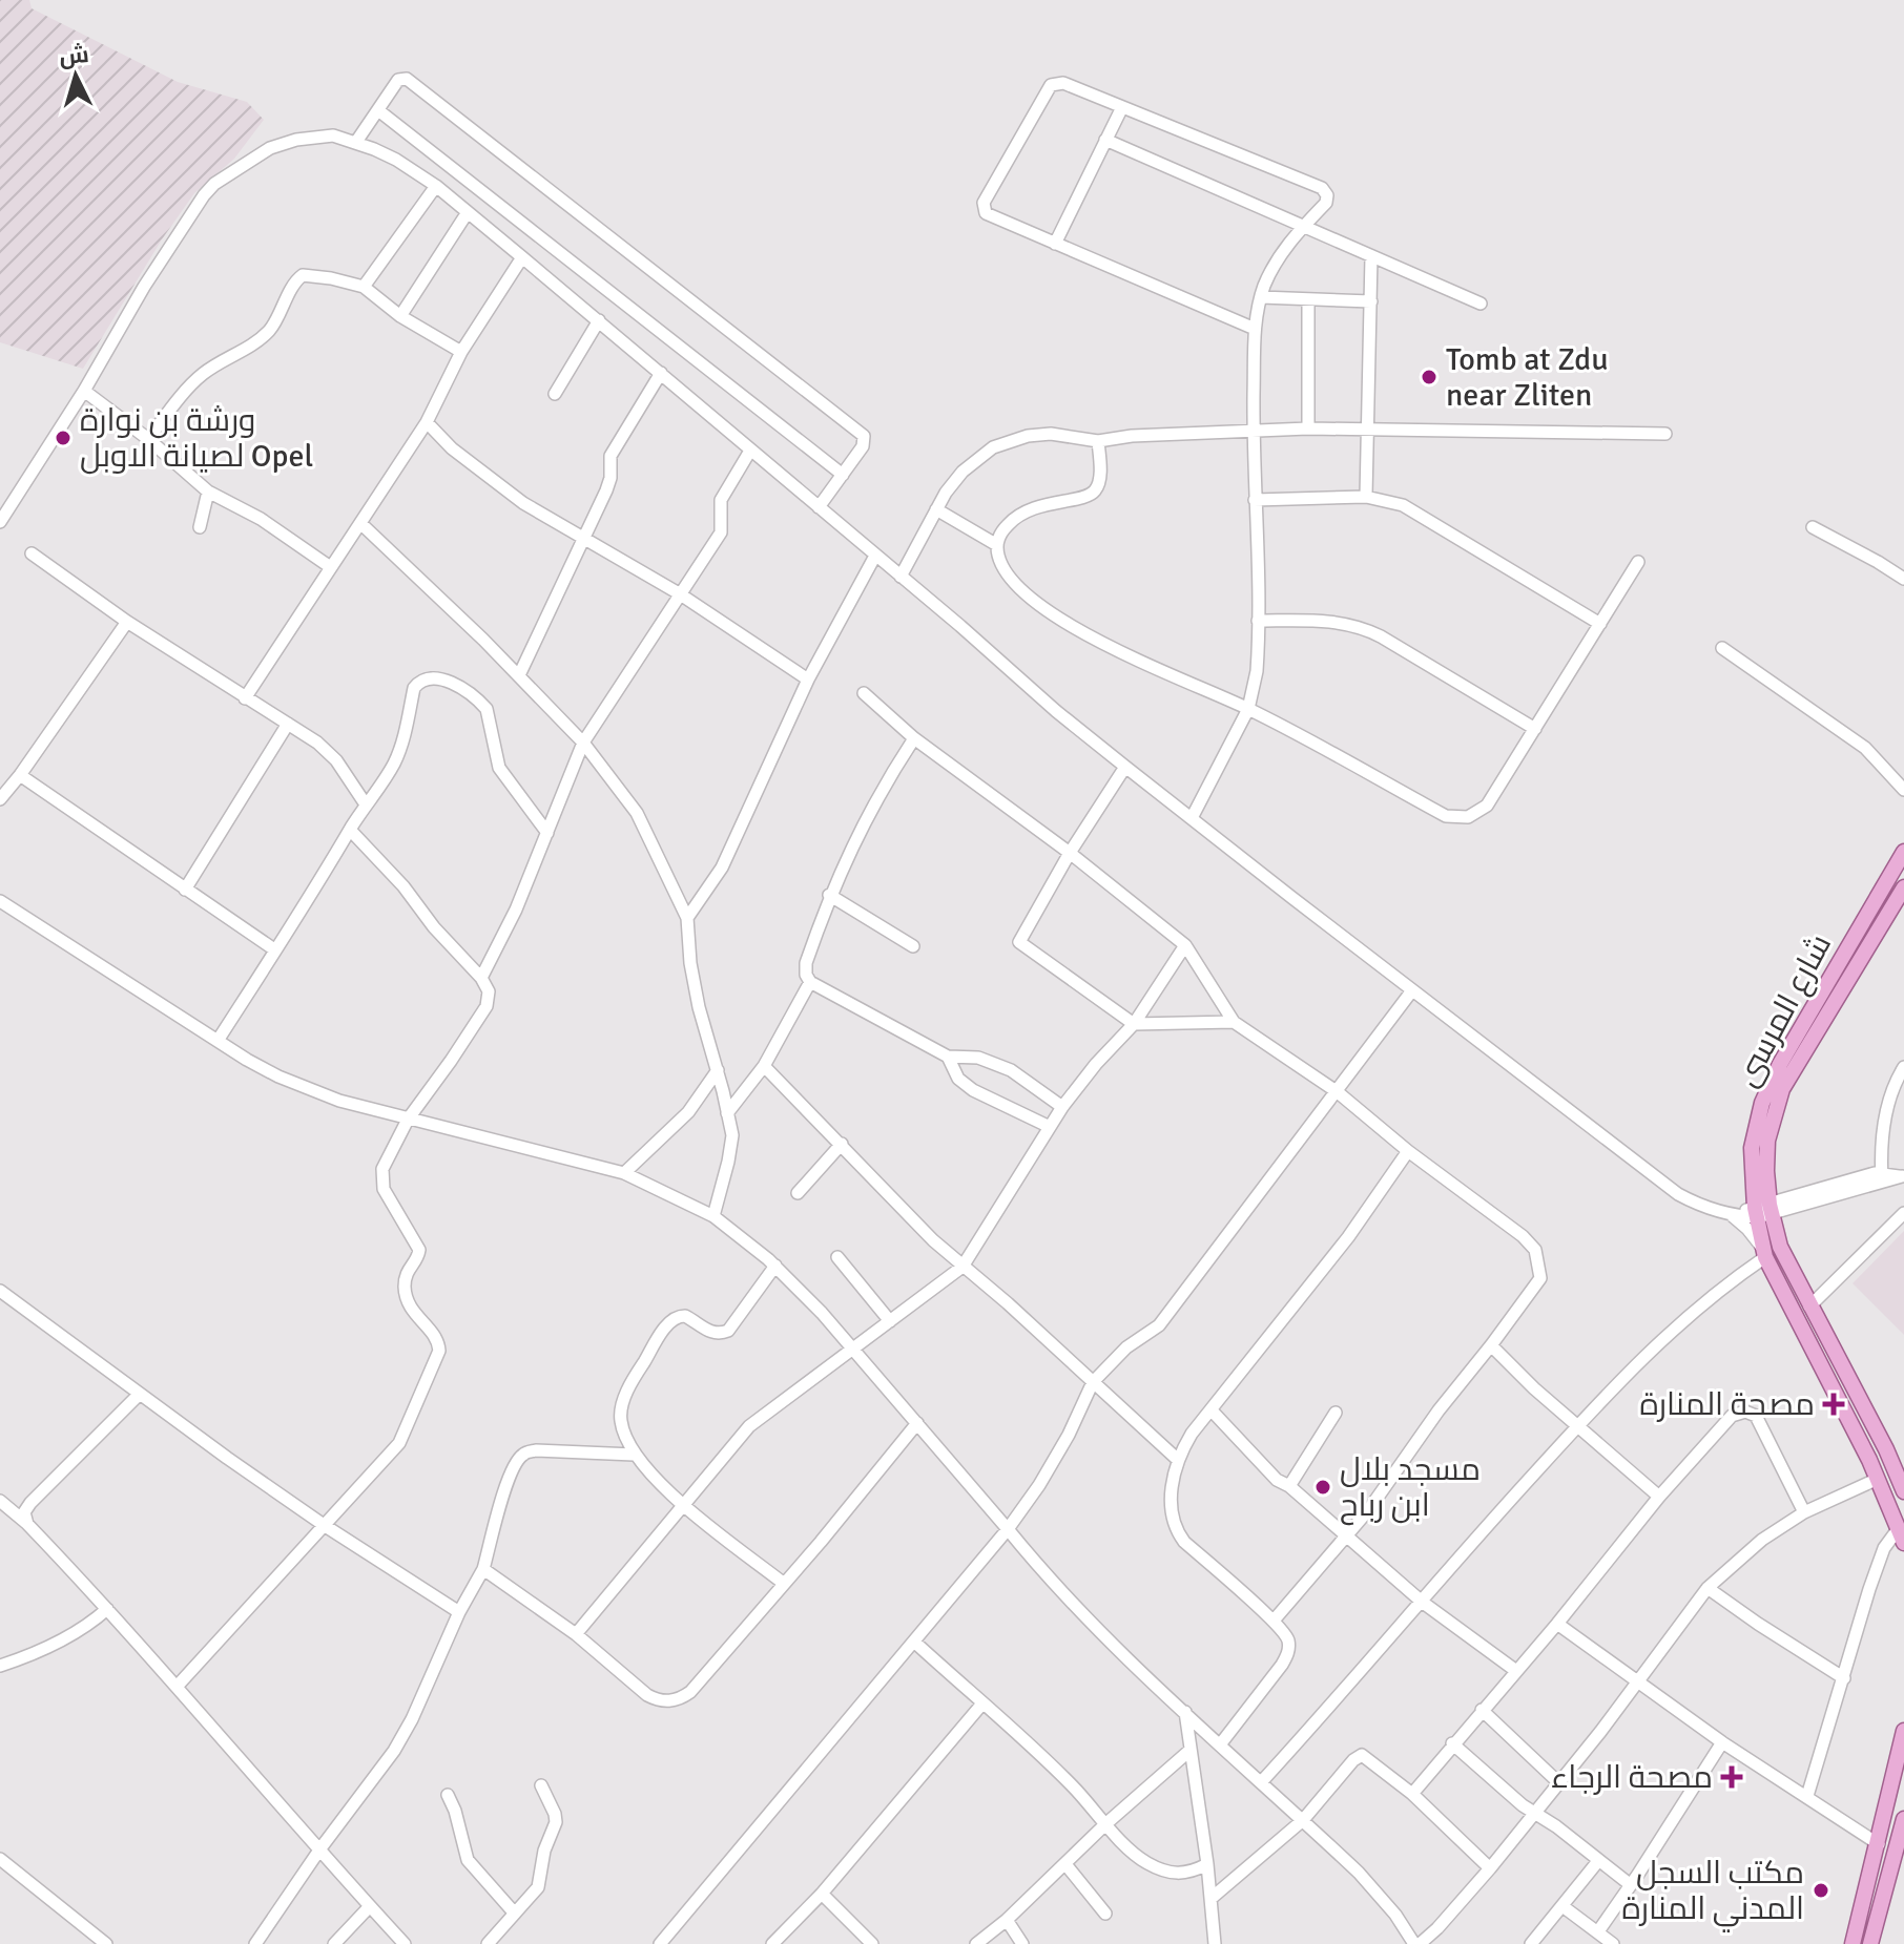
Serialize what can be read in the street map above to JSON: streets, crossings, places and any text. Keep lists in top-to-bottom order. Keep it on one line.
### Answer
{"streets":{"main road":["شارع المرسى"]},"places":{"other":["Tomb at Zdu near Zliten","ورشة بن نوارة لصيانة الاوبل Opel","مسجد بلال ابن رباح","مكتب السجل المدني المنارة"],"health":["مصحة المنارة","مصحة الرجاء"]},"north":"top"}
